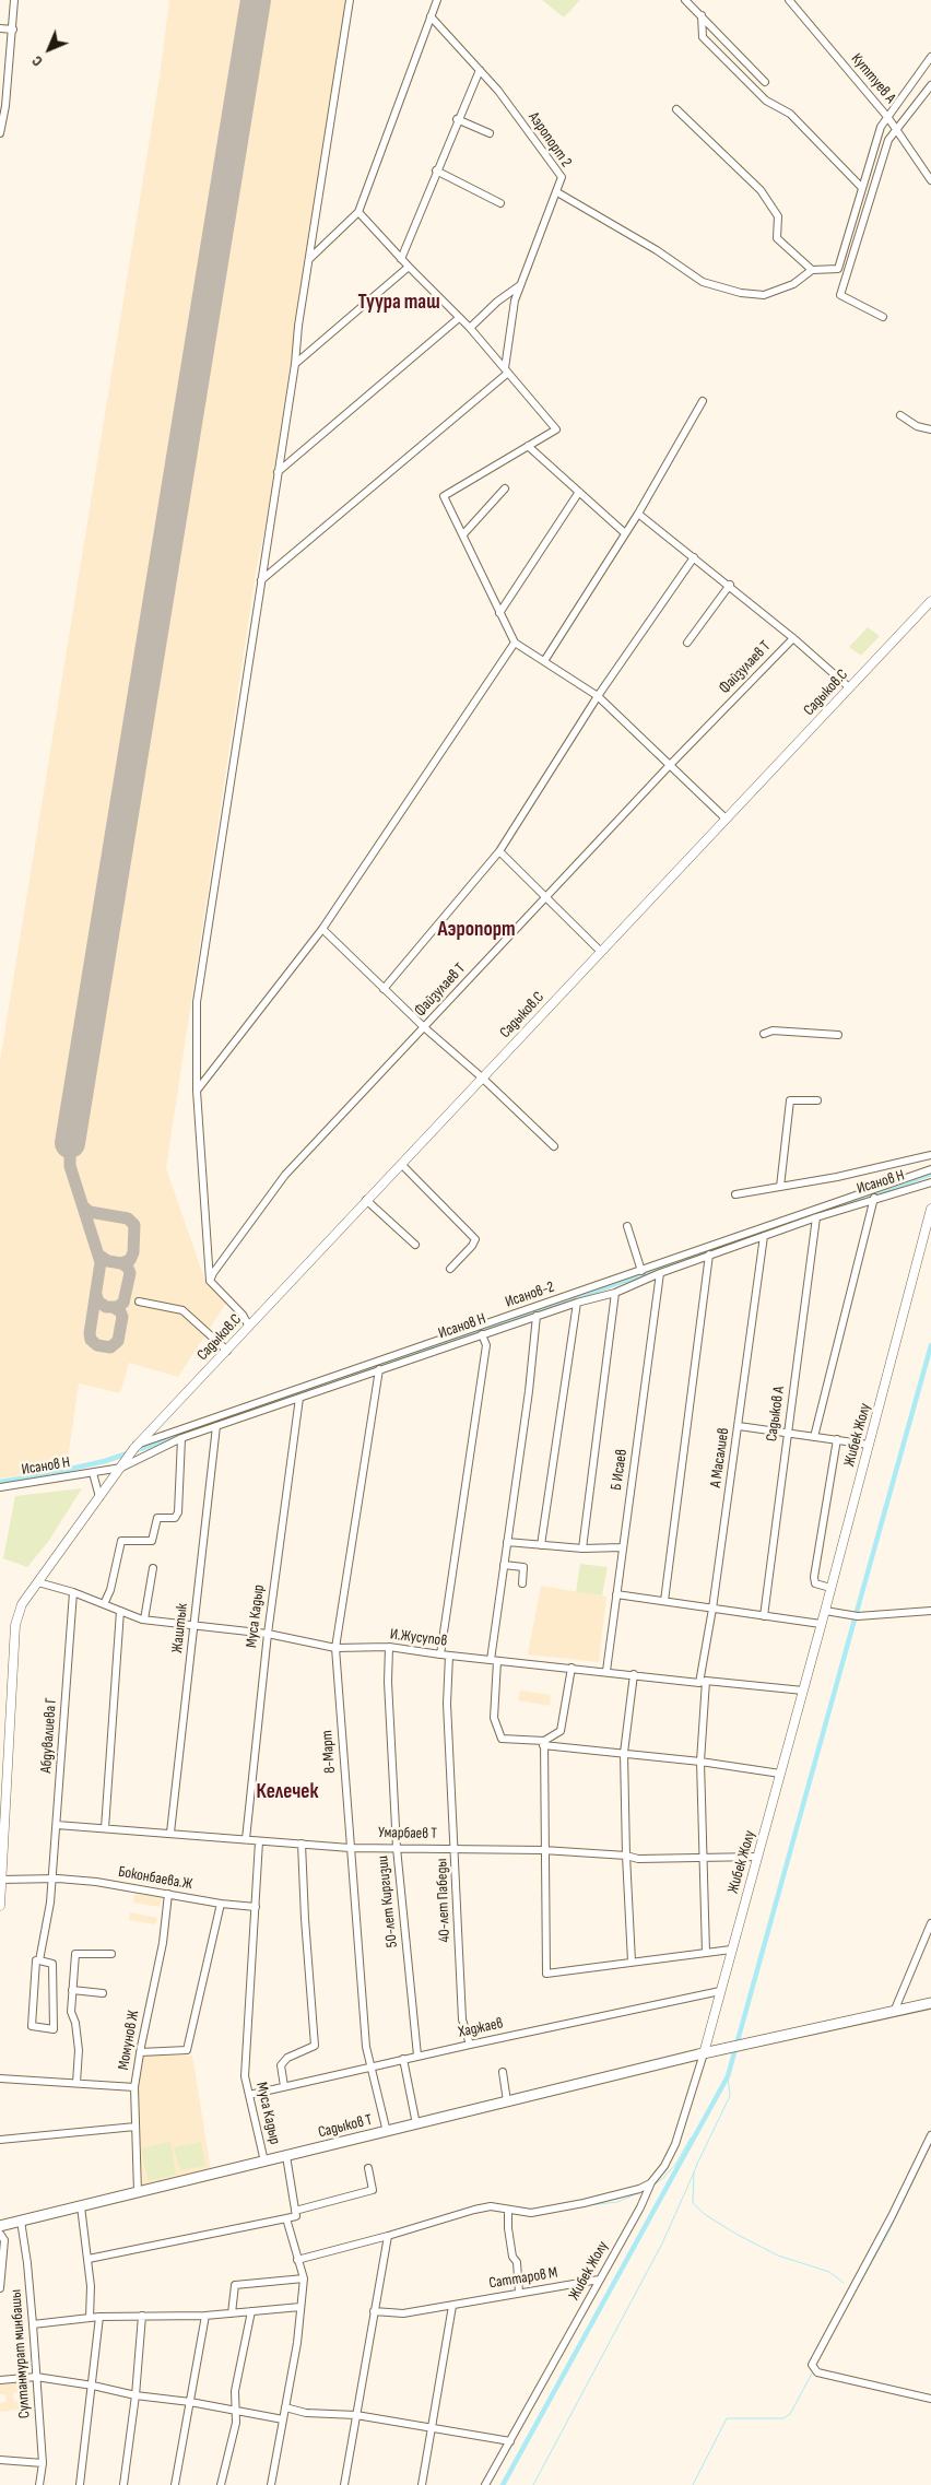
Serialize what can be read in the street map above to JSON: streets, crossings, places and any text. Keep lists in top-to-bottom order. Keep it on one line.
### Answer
{"streets":{"highway":["Садыков Т"],"main road":["Садыков.С","Жибек Жолу"],"street":["Куттуев А","Аэропорт 2","Файзулаев Т","Исанов Н","Исанов-2","Садыков А","А Масалиев","Б Исаев","Муса Кадыр","Жаштык","И.Жусупов","Абдувалиева Г","8-Март","Умарбаев Т","Боконбаева.Ж","40-лет Пабеды","50-лет Киргизии","Хаджаев","Момунов Ж","Саттаров М","Султанмурат минбашы"]},"crossings":[["Садыков.С","Исанов Н"],["Садыков.С","Исанов-2"],["Исанов Н","Садыков А"],["Исанов Н","А Масалиев"],["Исанов Н","Б Исаев"],["Исанов Н","Муса Кадыр"],["Исанов Н","Жаштык"],["Исанов Н","8-Март"],["Жибек Жолу","И.Жусупов"],["Жибек Жолу","Умарбаев Т"],["Жибек Жолу","Хаджаев"],["Жибек Жолу","Садыков Т"],["Жибек Жолу","Саттаров М"],["А Масалиев","И.Жусупов"],["А Масалиев","Умарбаев Т"],["Б Исаев","И.Жусупов"],["Муса Кадыр","И.Жусупов"],["Муса Кадыр","Умарбаев Т"],["Муса Кадыр","Боконбаева.Ж"],["Муса Кадыр","Хаджаев"],["Муса Кадыр","Садыков Т"],["Жаштык","И.Жусупов"],["Жаштык","Умарбаев Т"],["И.Жусупов","Абдувалиева Г"],["И.Жусупов","8-Март"],["И.Жусупов","40-лет Пабеды"],["И.Жусупов","50-лет Киргизии"],["Абдувалиева Г","Умарбаев Т"],["Абдувалиева Г","Боконбаева.Ж"],["8-Март","Умарбаев Т"],["8-Март","Хаджаев"],["8-Март","Садыков Т"],["Умарбаев Т","40-лет Пабеды"],["Умарбаев Т","50-лет Киргизии"],["Боконбаева.Ж","Момунов Ж"],["40-лет Пабеды","Хаджаев"],["50-лет Киргизии","Хаджаев"],["Момунов Ж","Садыков Т"],["Садыков Т","Султанмурат минбашы"]],"districts":["Туура таш","Аэропорт","Келечек"],"north":"bottom left"}
